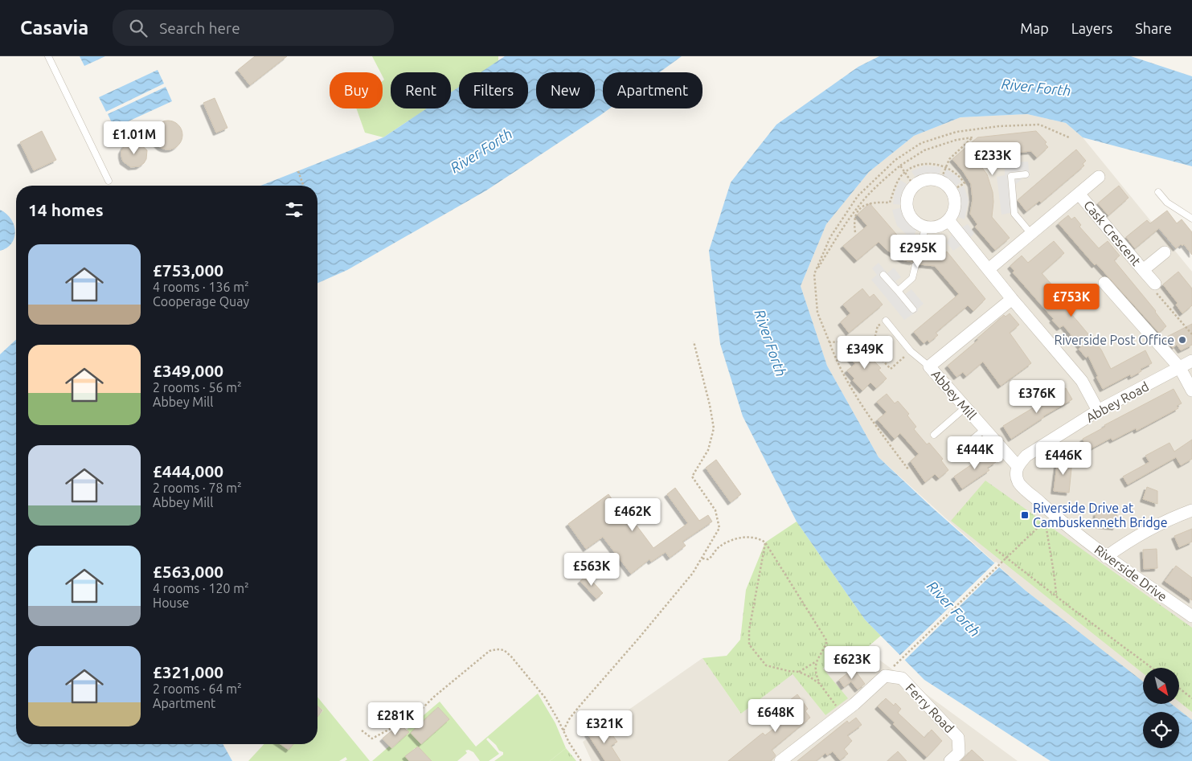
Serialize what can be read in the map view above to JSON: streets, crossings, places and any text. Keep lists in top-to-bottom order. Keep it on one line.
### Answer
{"streets":{"street":["Cask Crescent","Abbey Mill","Abbey Road","Riverside Drive","Ferry Road"]},"crossings":[["Abbey Mill","Abbey Road"]],"water":["River Forth"],"places":{"other":["Riverside Post Office"],"transit":["Riverside Drive at Cambuskenneth Bridge"]},"north":"bottom right","page":{"header":"Casavia","search":"Search here","nav":["Map","Layers","Share"],"chip":["Buy","Rent","Filters","New","Apartment"],"price":["£1.01M","£233K","£295K","£753K","£349K","£376K","£444K","£446K","£462K","£563K","£623K","£648K","£281K","£321K"],"heading":"14 homes","list":[{"name":"£753,000","note":"4 rooms · 136 m² · Cooperage Quay"},{"name":"£349,000","note":"2 rooms · 56 m² · Abbey Mill"},{"name":"£444,000","note":"2 rooms · 78 m² · Abbey Mill"},{"name":"£563,000","note":"4 rooms · 120 m² · House"},{"name":"£321,000","note":"2 rooms · 64 m² · Apartment"}]}}
